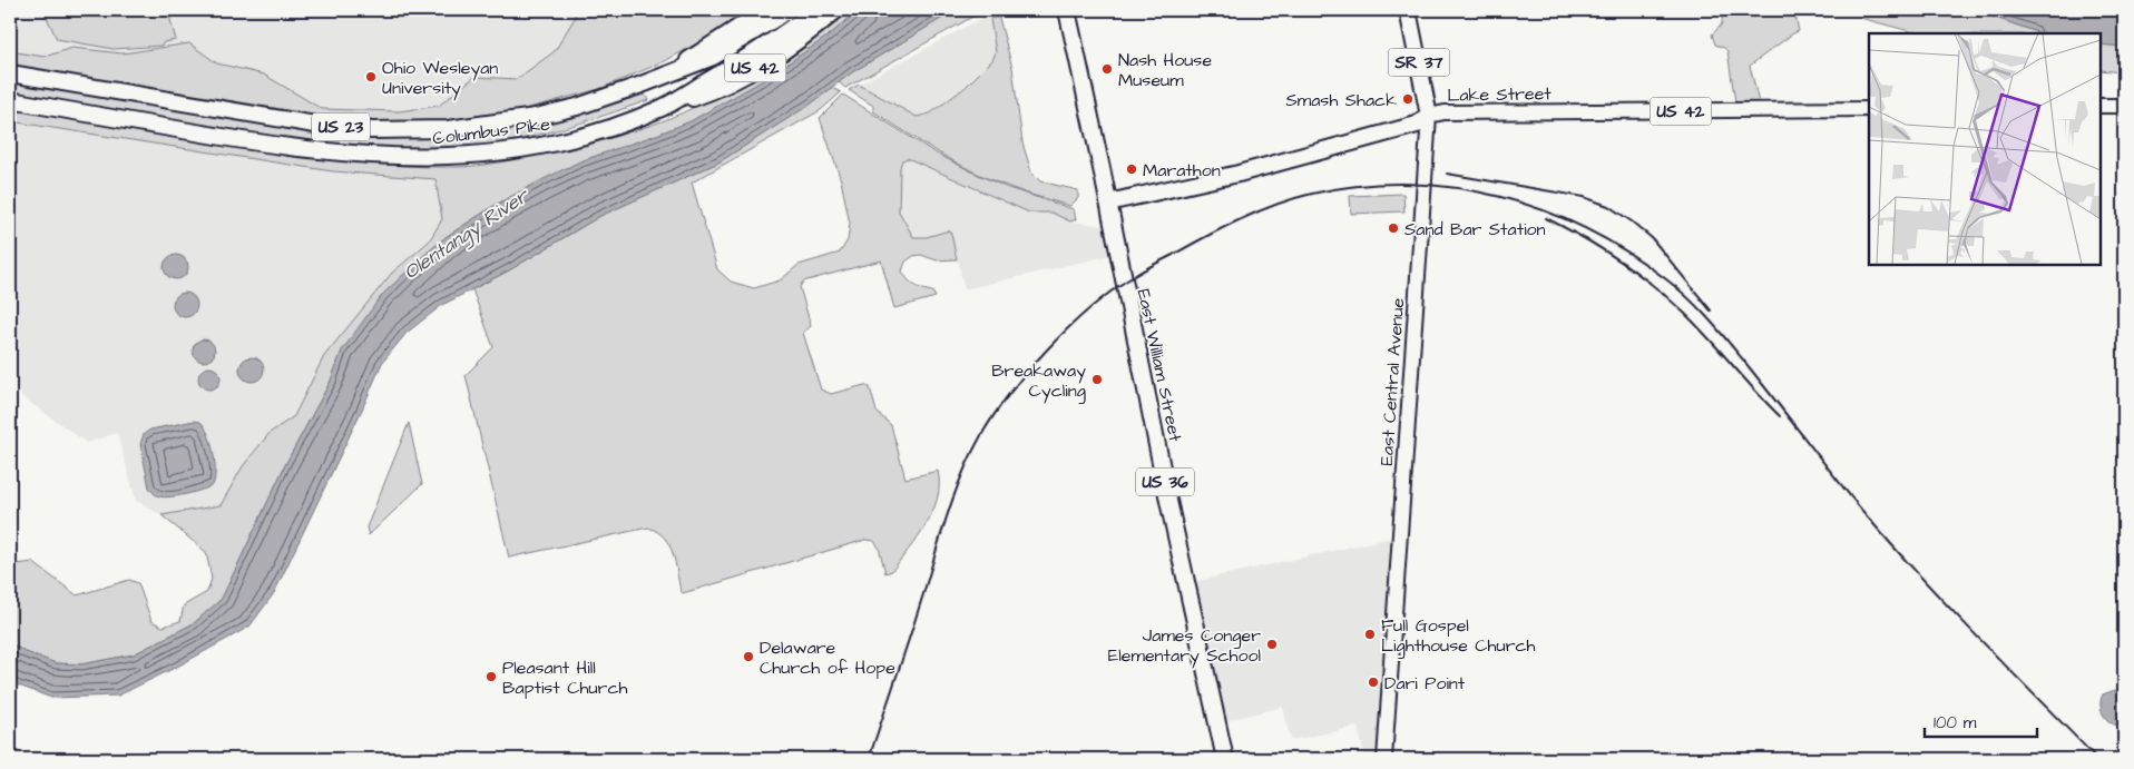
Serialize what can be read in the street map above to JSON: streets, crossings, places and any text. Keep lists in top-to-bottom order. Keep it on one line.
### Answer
{"streets":{"highway":["SR 37","US 42","Lake Street","US 23","Columbus Pike","East William Street","East Central Avenue","US 36"]},"crossings":[["US 42","Columbus Pike"],["Lake Street","East William Street"],["Lake Street","East Central Avenue"]],"water":["Olentangy River"],"places":["Nash House Museum","Ohio Wesleyan University","Smash Shack","Marathon","Sand Bar Station","Breakaway Cycling","Full Gospel Lighthouse Church","James Conger Elementary School","Delaware Church of Hope","Pleasant Hill Baptist Church","Dari Point"],"scale_bar":"100 m"}
